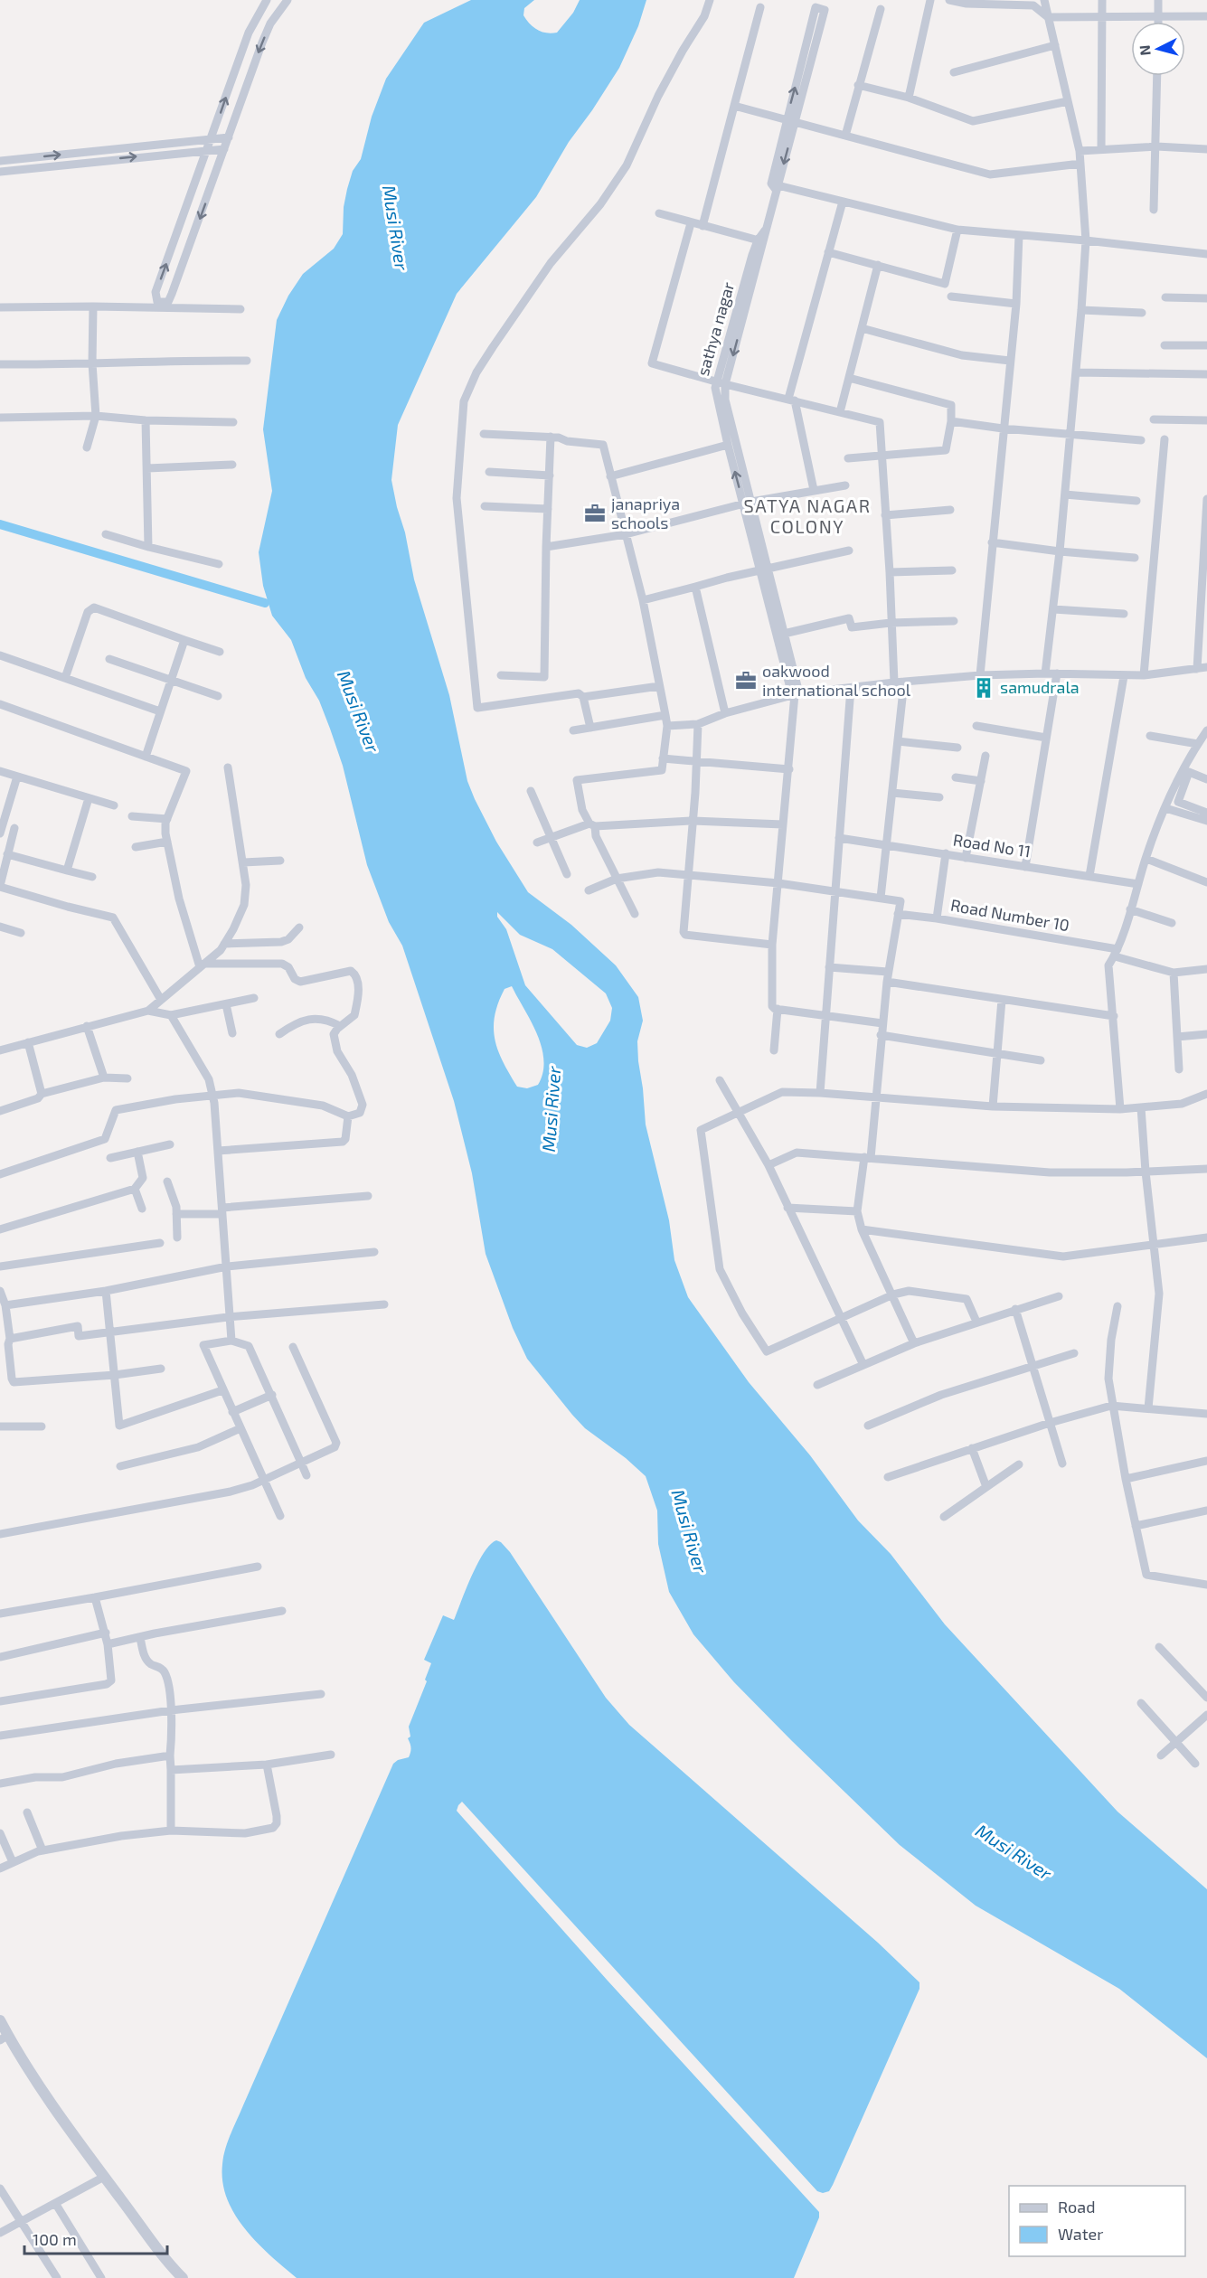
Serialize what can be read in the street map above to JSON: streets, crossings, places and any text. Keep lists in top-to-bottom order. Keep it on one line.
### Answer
{"streets":{"street":["sathya nagar","Road No 11","Road Number 10"]},"districts":["SATYA NAGAR COLONY"],"water":["Musi River"],"places":{"office":["janapriya schools","oakwood international school"],"building":["samudrala"]},"legend":["Road","Water"],"scale_bar":"100 m","north":"left"}
